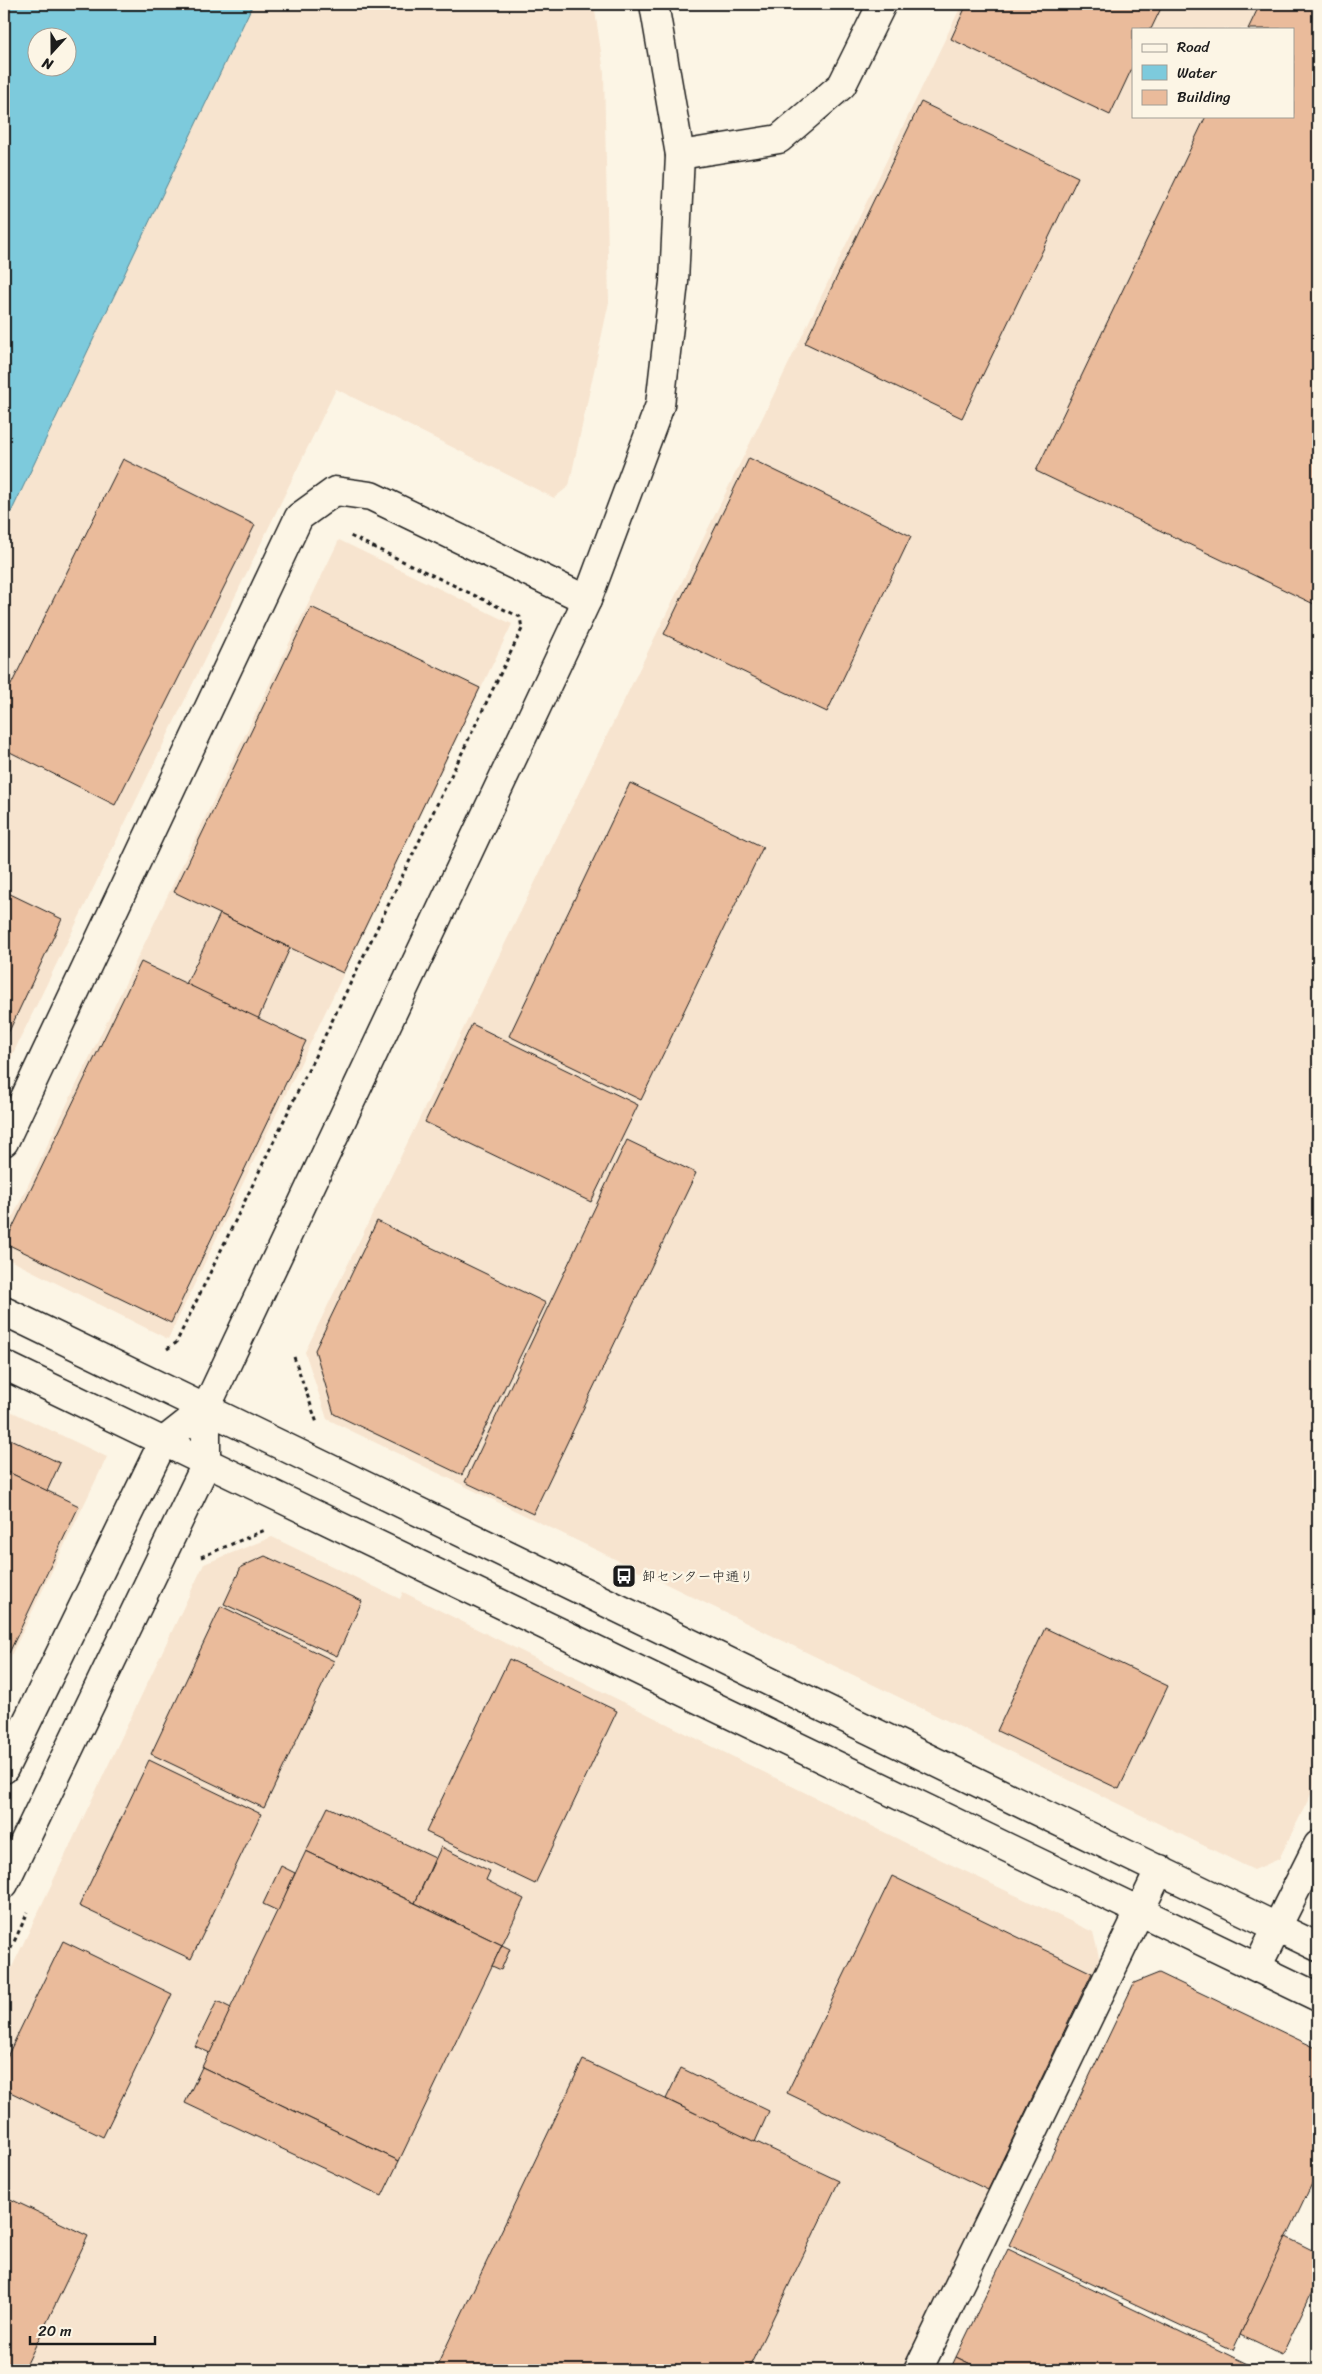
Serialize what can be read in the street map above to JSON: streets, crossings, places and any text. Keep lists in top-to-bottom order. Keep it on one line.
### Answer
{"places":{"bus stop":["卸センター中通り"]},"legend":["Road","Water","Building"],"scale_bar":"20 m","north":"bottom"}
